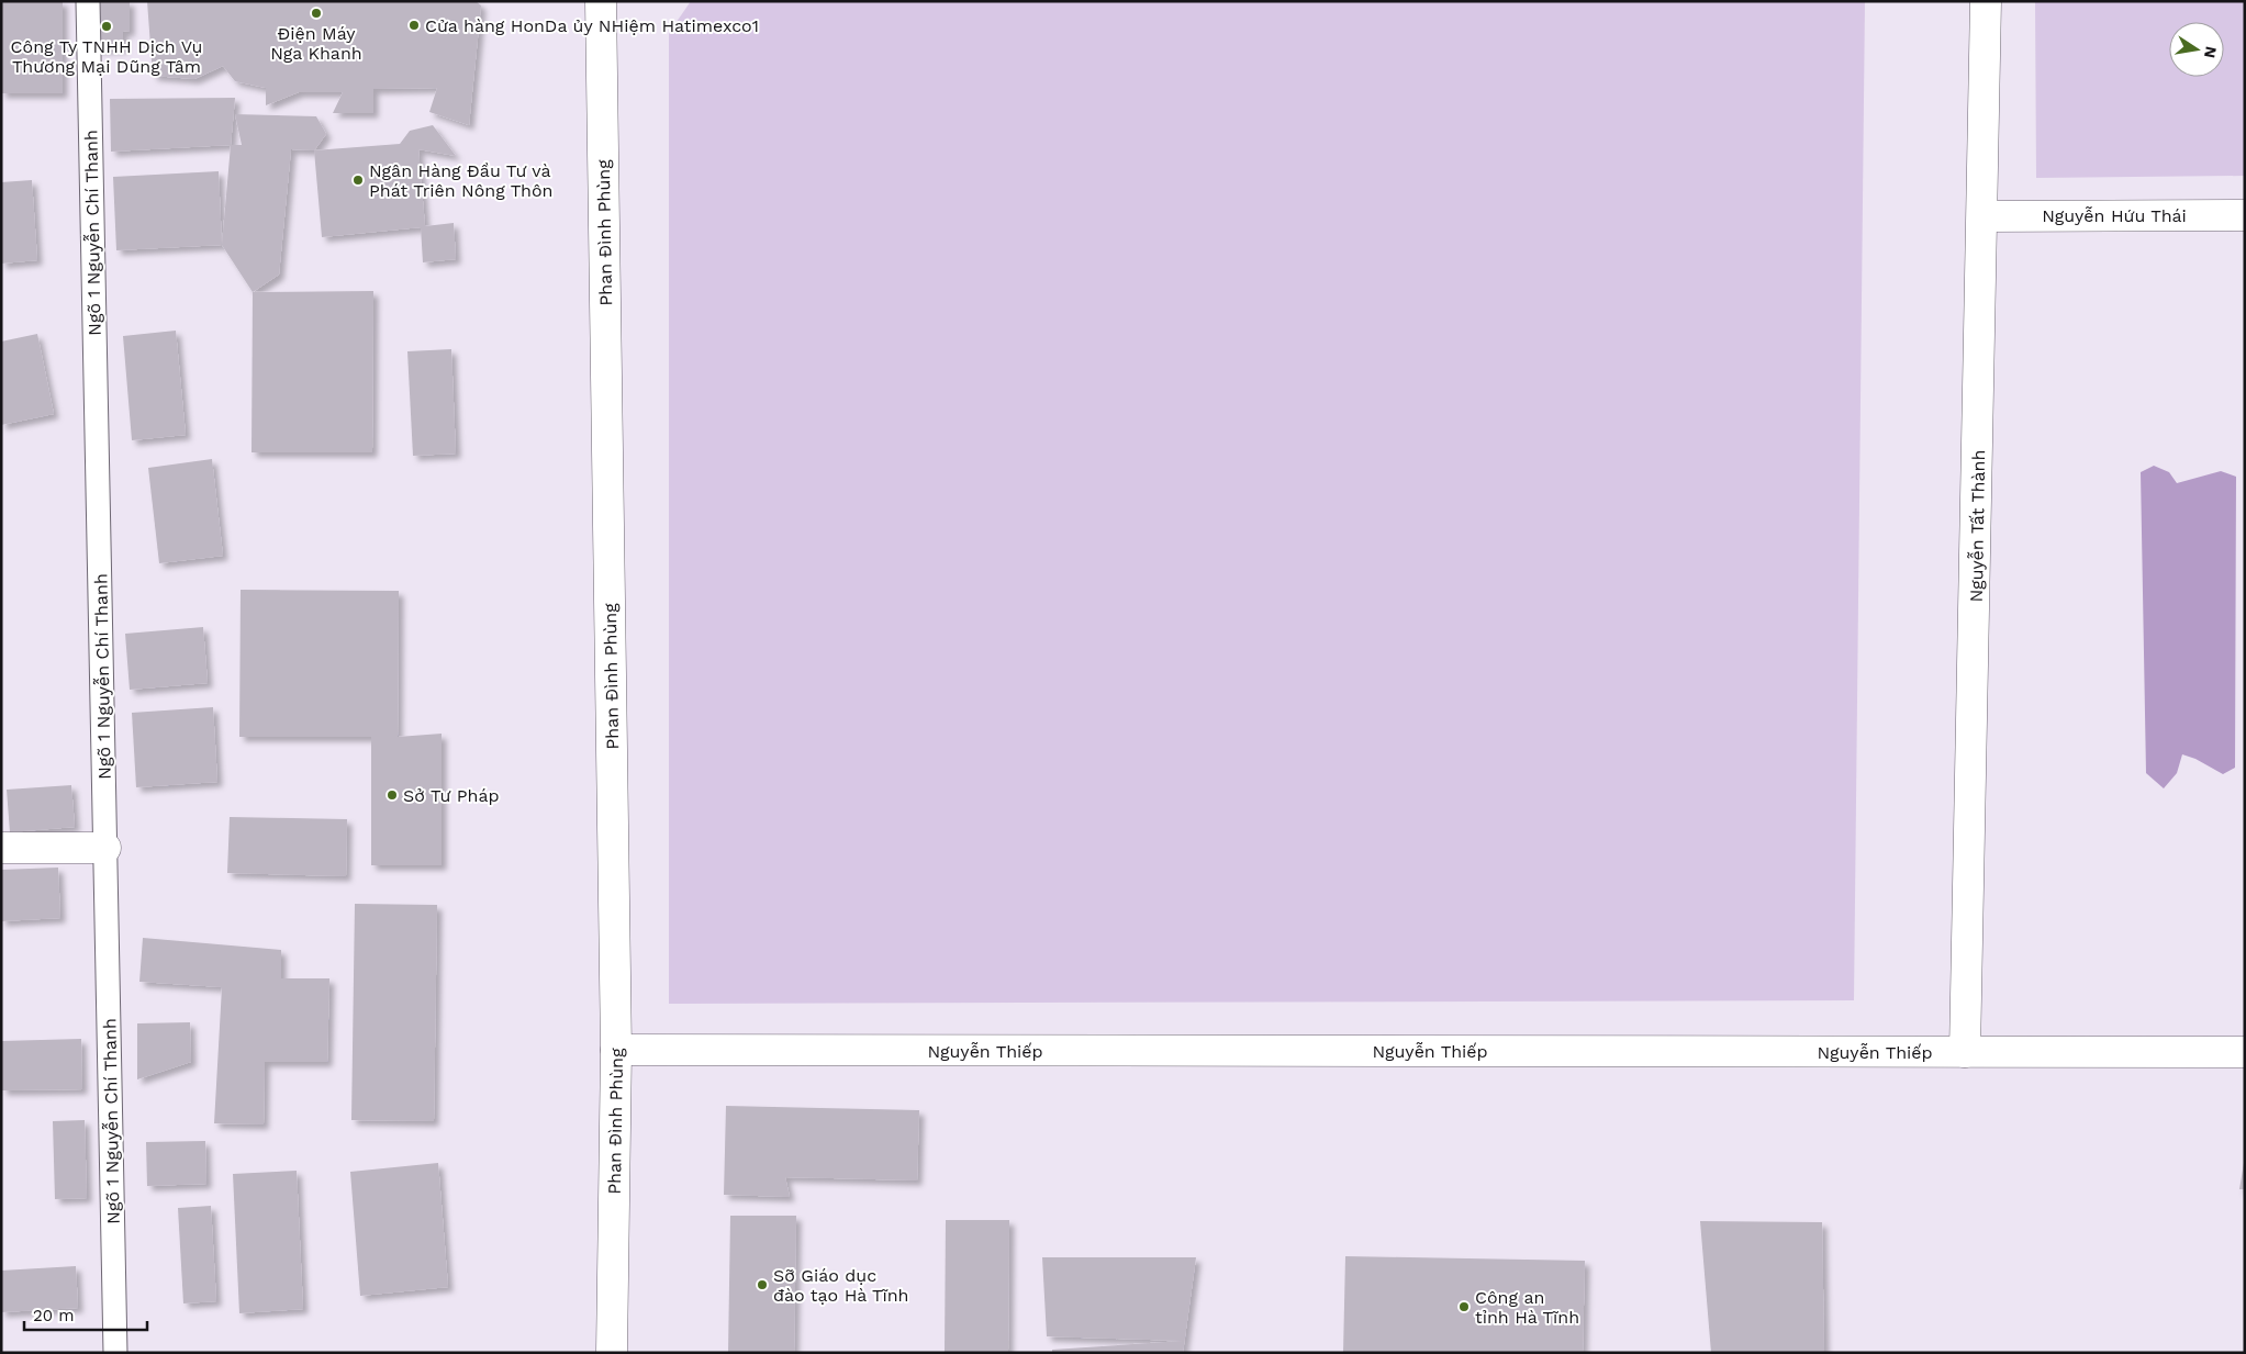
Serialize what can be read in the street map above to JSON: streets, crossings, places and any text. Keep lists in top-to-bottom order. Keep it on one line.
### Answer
{"streets":{"street":["Nguyễn Hứu Thái","Phan Đình Phùng","Nguyễn Tất Thành","Nguyễn Thiếp"],"lane":["Ngõ 1 Nguyễn Chí Thanh"]},"crossings":[["Nguyễn Hứu Thái","Nguyễn Tất Thành"],["Phan Đình Phùng","Nguyễn Thiếp"],["Nguyễn Tất Thành","Nguyễn Thiếp"]],"places":["Điện Máy Nga Khanh","Cửa hàng HonDa ủy NHiệm Hatimexco1","Công Ty TNHH Dịch Vụ Thương Mại Dũng Tâm","Ngân Hàng Đầu Tư và Phát Triên Nông Thôn","Sở Tư Pháp","Sỡ Giáo dục đào tạo Hà Tĩnh","Công an tỉnh Hà Tĩnh"],"scale_bar":"20 m","north":"right"}
